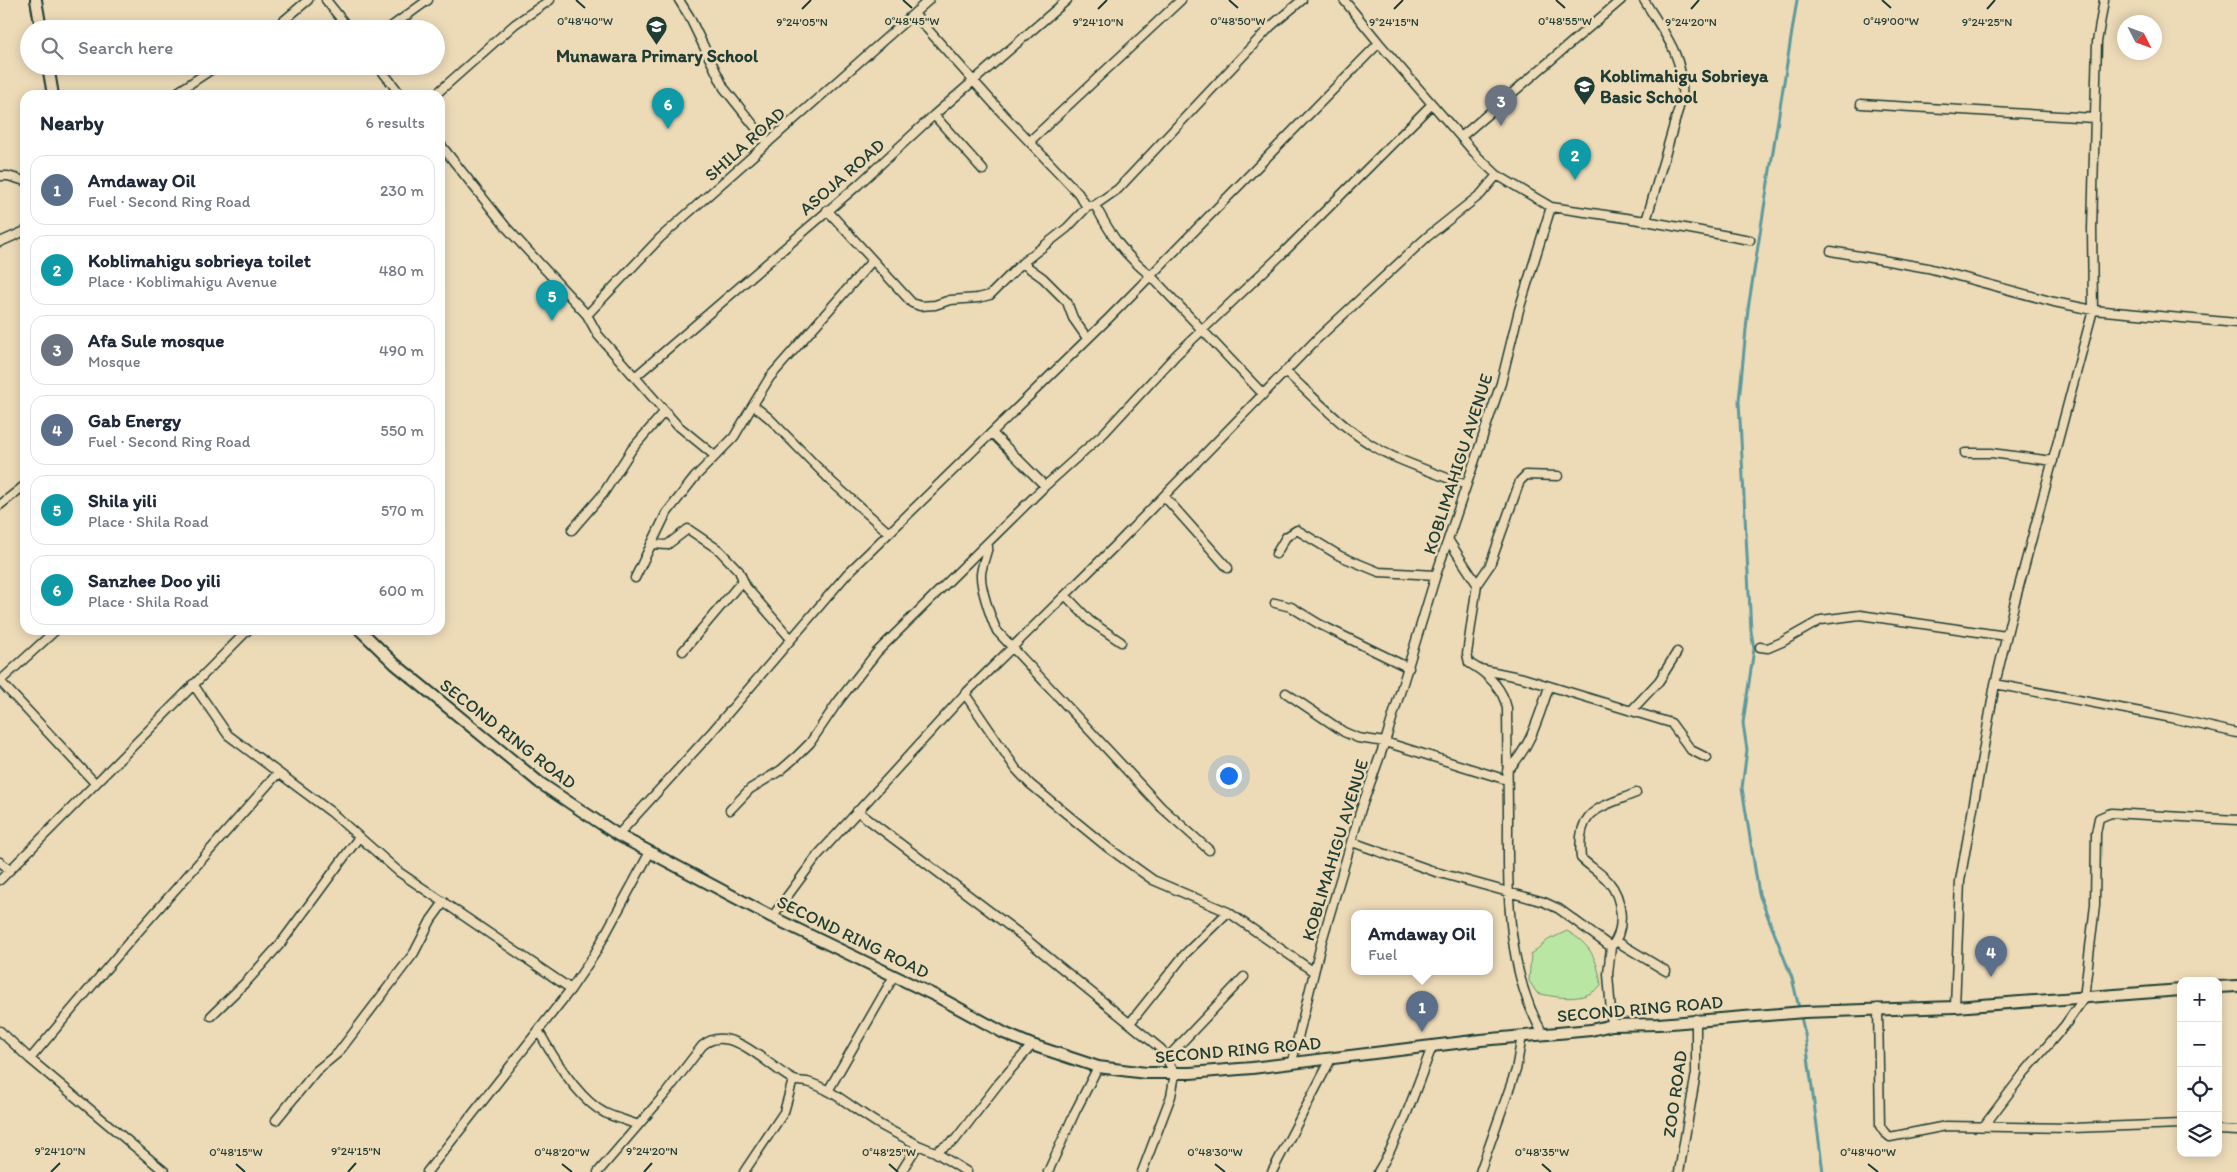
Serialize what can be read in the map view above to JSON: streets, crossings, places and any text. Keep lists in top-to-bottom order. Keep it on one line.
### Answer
{"streets":{"street":["SHILA ROAD","ASOJA ROAD","KOBLIMAHIGU AVENUE","SECOND RING ROAD","ZOO ROAD"]},"crossings":[["KOBLIMAHIGU AVENUE","SECOND RING ROAD"],["SECOND RING ROAD","ZOO ROAD"]],"places":{"school or university":["Munawara Primary School","Koblimahigu Sobrieya Basic School"]},"north":"bottom right","page":{"search":"Search here","pins":["3","6","2","5","4","1"],"heading":["Nearby","6 results"],"list":[{"mark":"1","name":"Amdaway Oil","note":"Fuel · Second Ring Road","value":"230 m"},{"mark":"2","name":"Koblimahigu sobrieya toilet","note":"Place · Koblimahigu Avenue","value":"480 m"},{"mark":"3","name":"Afa Sule mosque","note":"Mosque","value":"490 m"},{"mark":"4","name":"Gab Energy","note":"Fuel · Second Ring Road","value":"550 m"},{"mark":"5","name":"Shila yili","note":"Place · Shila Road","value":"570 m"},{"mark":"6","name":"Sanzhee Doo yili","note":"Place · Shila Road","value":"600 m"}],"popup":["Amdaway Oil","Fuel"],"map_buttons":["+","−"]},"coordinates":["0°48'50\"W","0°49'00\"W","0°48'40\"W","0°48'45\"W","0°48'55\"W","9°24'10\"N","9°24'15\"N","9°24'20\"N","9°24'25\"N","9°24'05\"N","0°48'15\"W","0°48'20\"W","0°48'25\"W","0°48'30\"W","0°48'35\"W"]}
